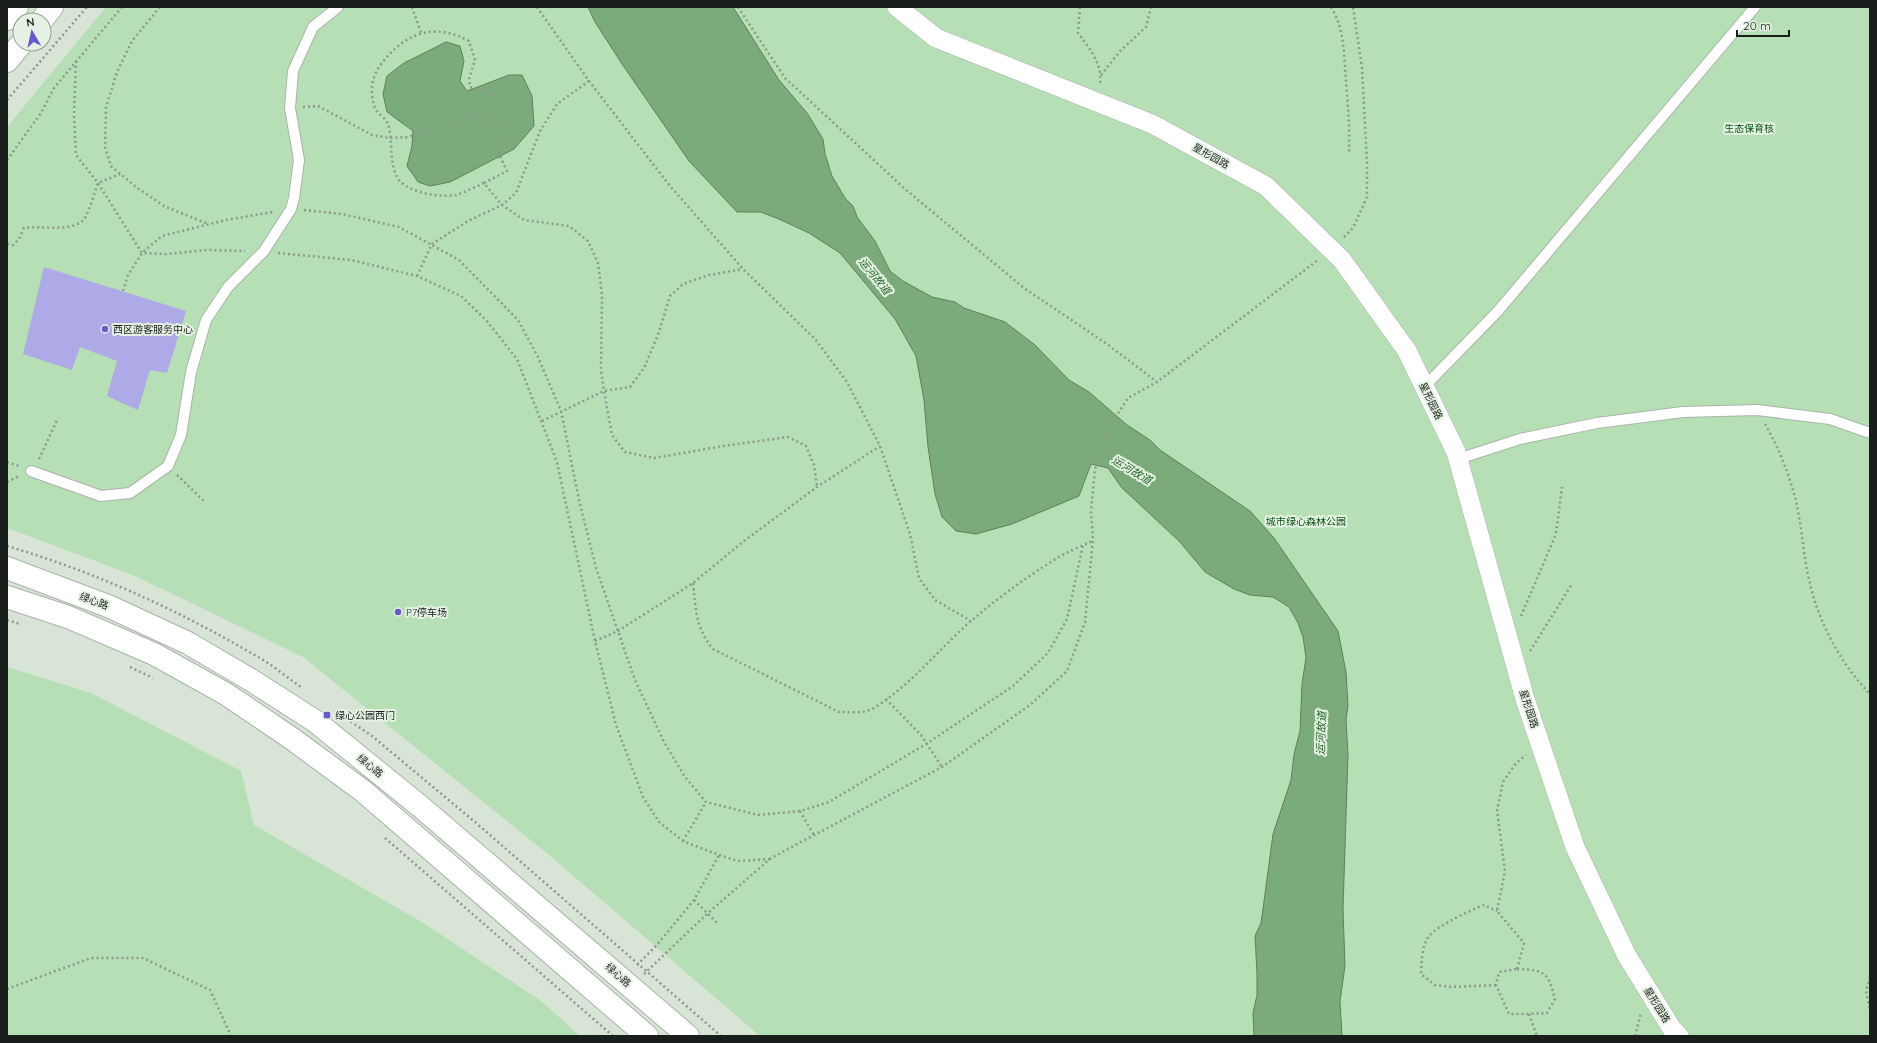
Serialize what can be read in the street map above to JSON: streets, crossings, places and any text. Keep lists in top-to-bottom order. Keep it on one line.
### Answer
{"streets":{"main road":["绿心路"],"street":["星形园路"]},"water":["运河故道"],"parks":["生态保育核","城市绿心森林公园"],"places":{"other":["西区游客服务中心","P7停车场"],"transit":["绿心公园西门"]},"scale_bar":"20 m","north":"top"}
